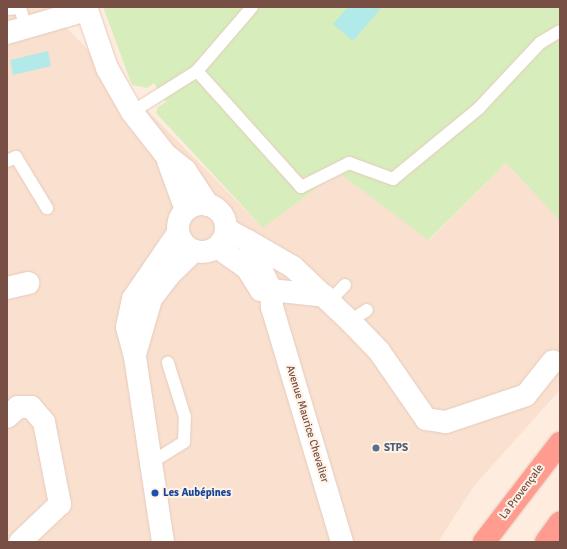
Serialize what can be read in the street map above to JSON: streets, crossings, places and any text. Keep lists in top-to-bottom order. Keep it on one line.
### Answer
{"streets":{"highway":["La Provençale"],"street":["Avenue Maurice Chevalier"]},"places":["STPS","Les Aubépines"]}
